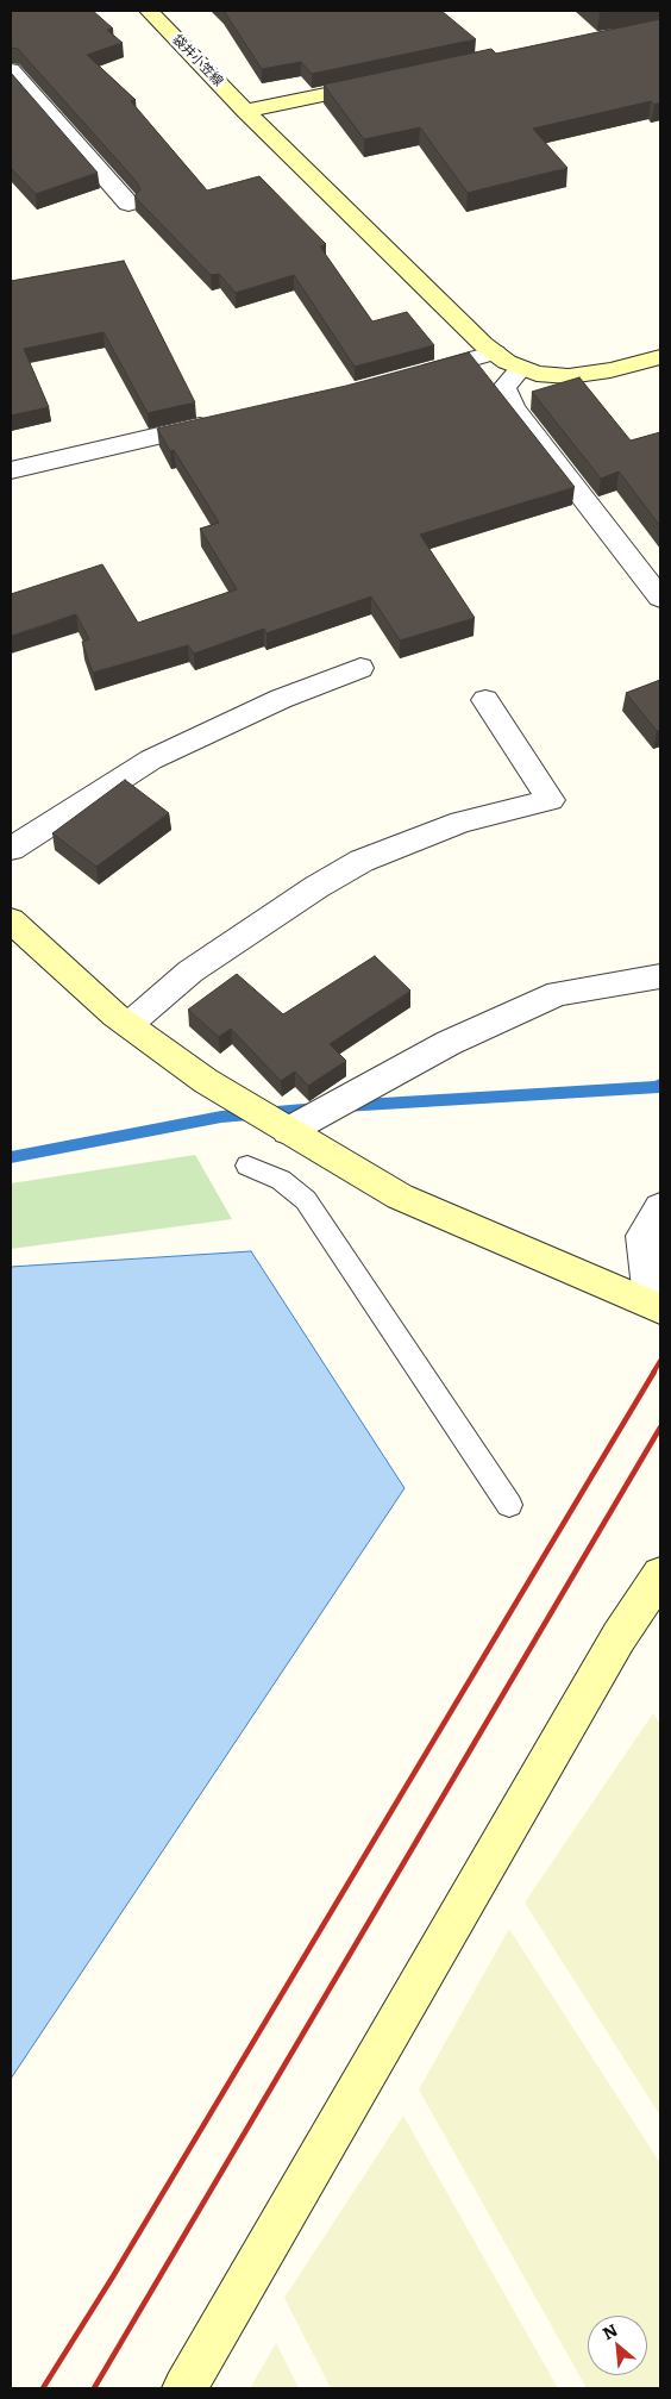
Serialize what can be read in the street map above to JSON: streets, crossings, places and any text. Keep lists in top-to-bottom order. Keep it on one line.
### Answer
{"streets":{"street":["袋井小笠線"]},"north":"top left"}
